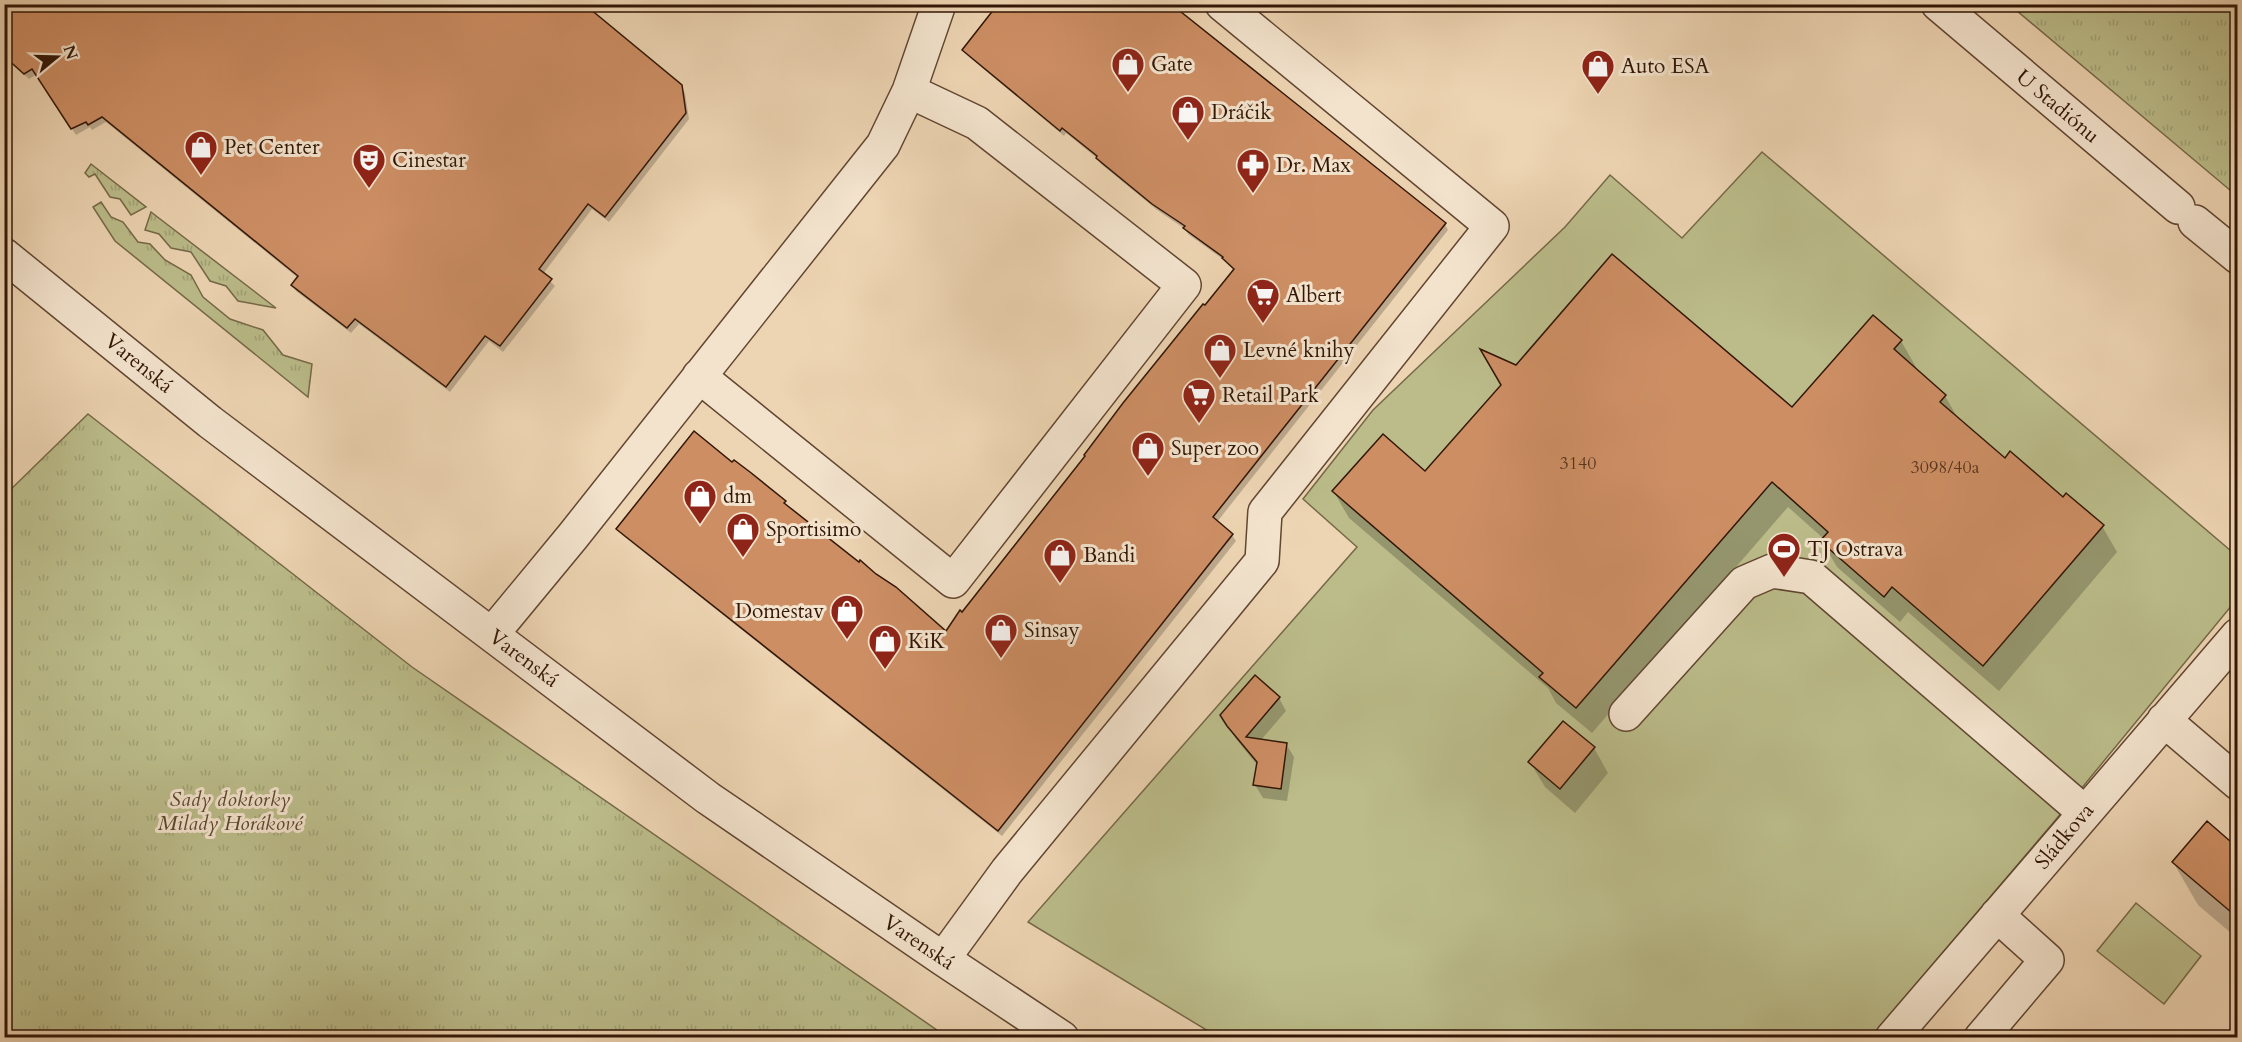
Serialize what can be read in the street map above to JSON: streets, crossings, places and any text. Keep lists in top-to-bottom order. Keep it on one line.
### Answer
{"streets":{"street":["U Stadiónu","Varenská","Sládkova"]},"parks":["Sady doktorky Milady Horákové"],"places":{"shop":["Gate","Auto ESA","Dráčik","Pet Center","Levné knihy","Super zoo","dm","Sportisimo","Bandi","Domestav","Sinsay","KiK"],"theatre":["Cinestar"],"pharmacy":["Dr. Max"],"supermarket":["Albert","Retail Park"],"sports":["TJ Ostrava"]},"house_numbers":["3140","3098/40a"],"north":"right"}
